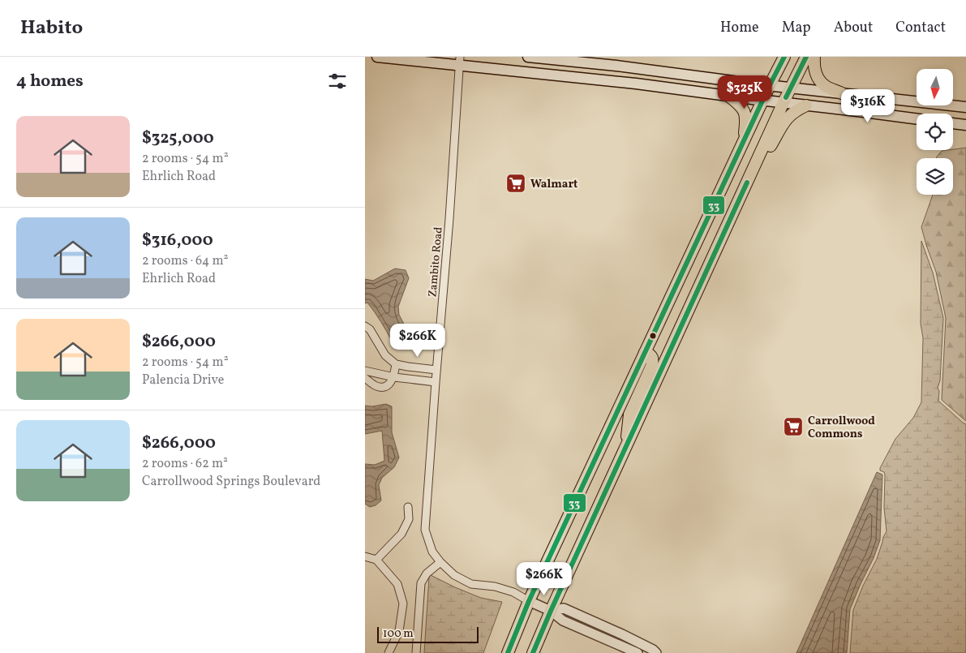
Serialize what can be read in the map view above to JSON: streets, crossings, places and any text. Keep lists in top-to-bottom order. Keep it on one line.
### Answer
{"streets":{"street":["Zambito Road"]},"places":{"supermarket":["Walmart","Carrollwood Commons"]},"lines":["transit line 33"],"scale_bar":"100 m","north":"bottom","page":{"header":"Habito","nav":["Home","Map","About","Contact"],"heading":"4 homes","price":["$325K","$316K","$266K","$266K"],"list":[{"name":"$325,000","note":"2 rooms · 54 m² · Ehrlich Road"},{"name":"$316,000","note":"2 rooms · 64 m² · Ehrlich Road"},{"name":"$266,000","note":"2 rooms · 54 m² · Palencia Drive"},{"name":"$266,000","note":"2 rooms · 62 m² · Carrollwood Springs Boulevard"}],"scale":"100 m"}}
